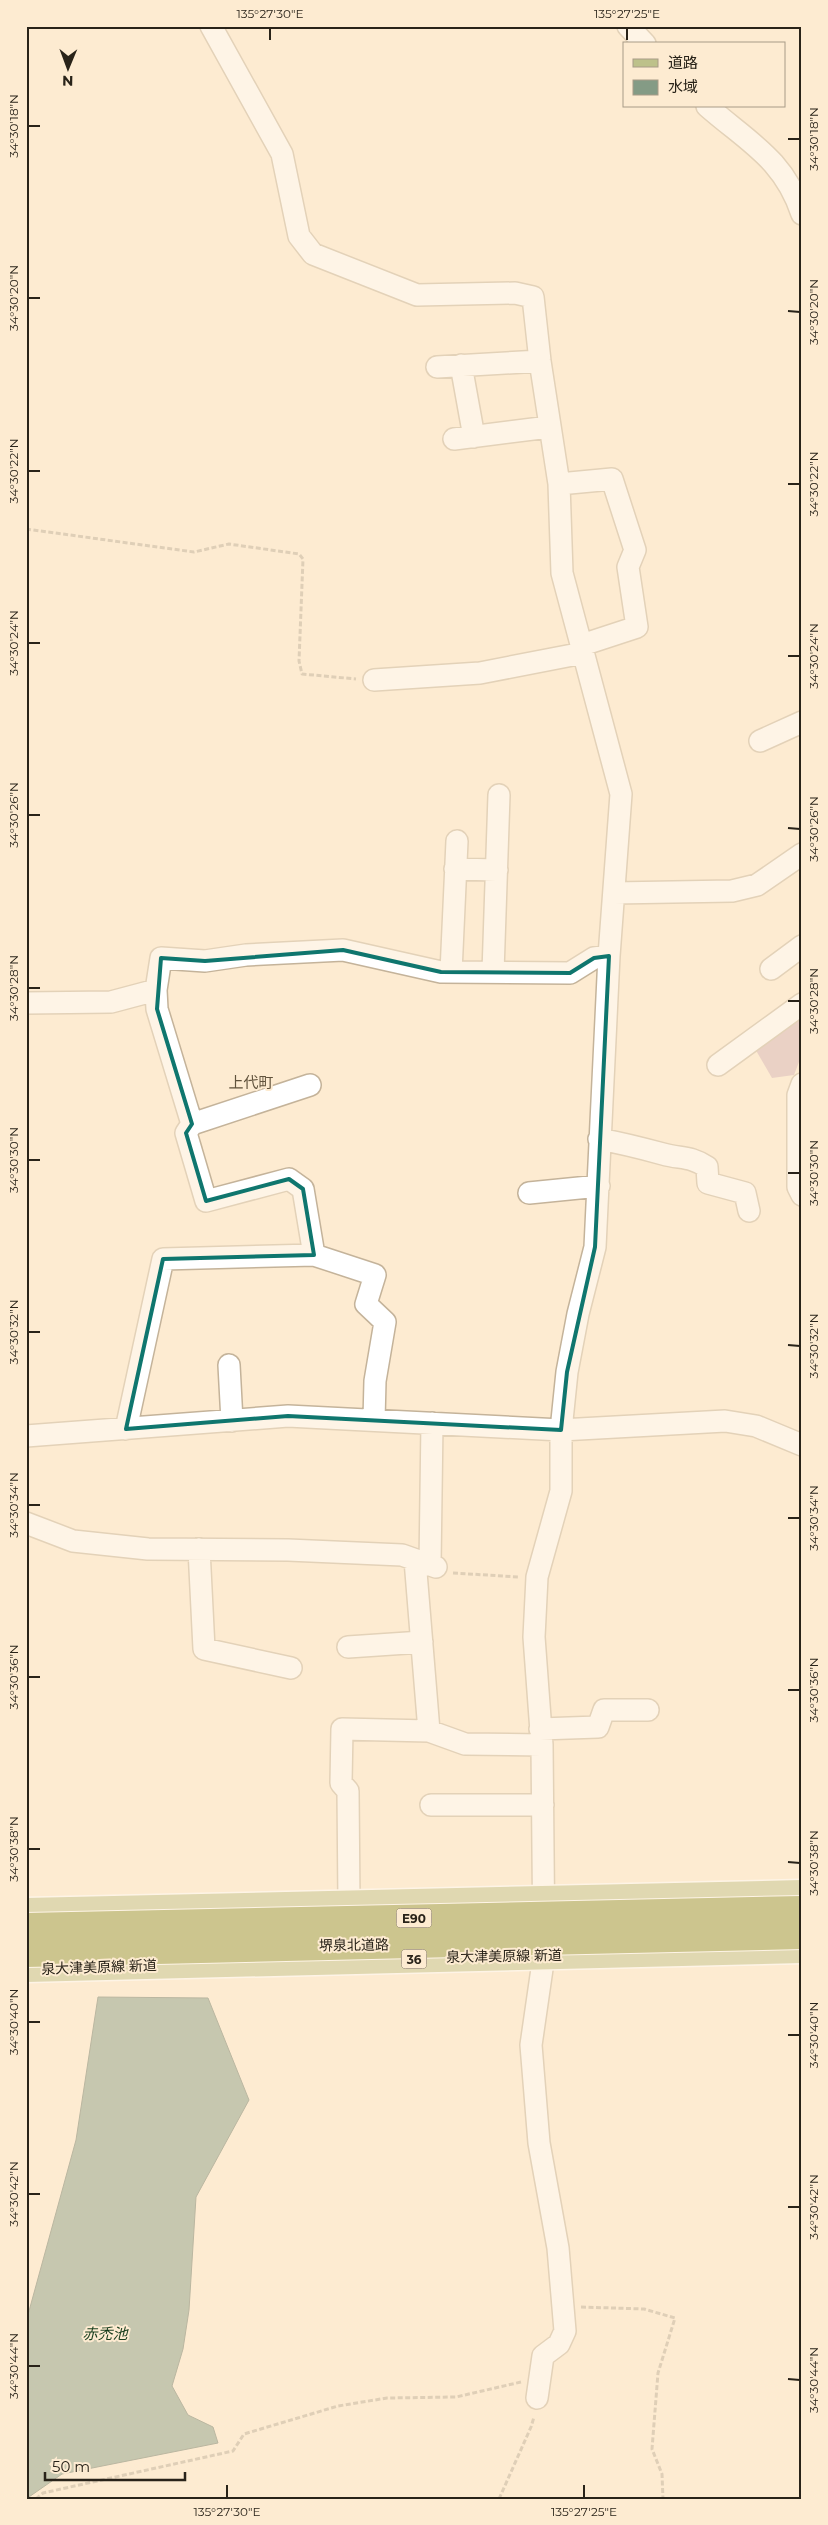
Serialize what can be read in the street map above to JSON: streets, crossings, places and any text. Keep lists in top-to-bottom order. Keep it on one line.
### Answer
{"streets":{"highway":["E90","堺泉北道路"],"main road":["泉大津美原線 新道","36"]},"districts":["上代町"],"water":["赤禿池"],"legend":["道路","水域"],"scale_bar":"50 m","north":"bottom","coordinates":["135°27'30\"E","135°27'25\"E","34°30'18\"N","34°30'20\"N","34°30'22\"N","34°30'24\"N","34°30'26\"N","34°30'28\"N","34°30'30\"N","34°30'32\"N","34°30'34\"N","34°30'36\"N","34°30'38\"N","34°30'40\"N","34°30'42\"N","34°30'44\"N"]}
